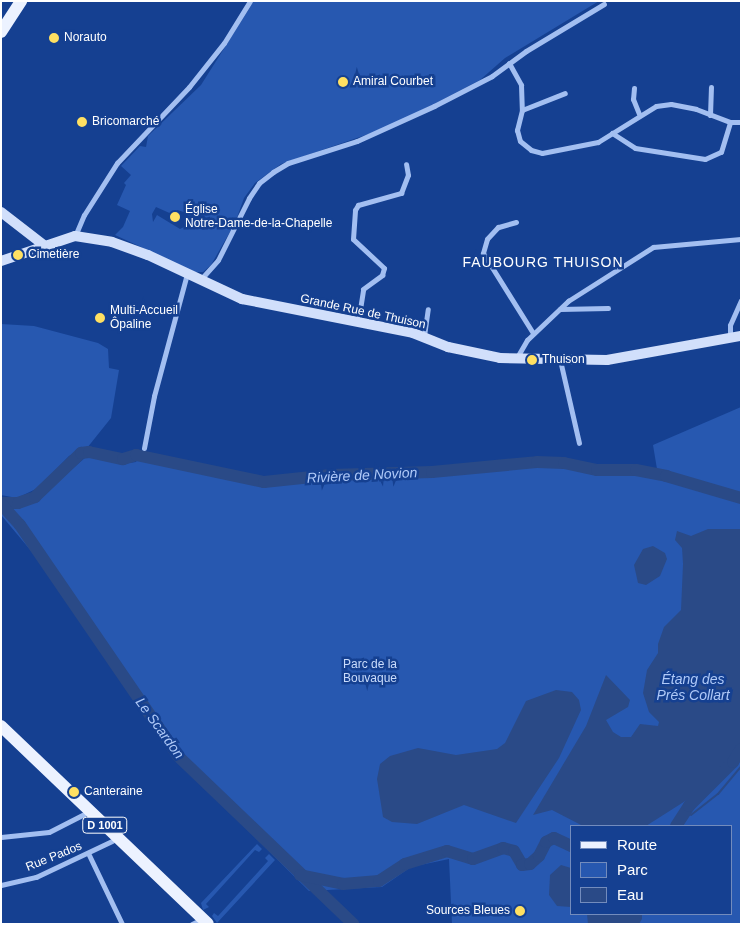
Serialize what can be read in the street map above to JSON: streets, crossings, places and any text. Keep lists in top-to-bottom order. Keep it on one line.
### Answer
{"streets":{"main road":["D 1001"],"street":["Grande Rue de Thuison","Rue Pados"]},"crossings":[["D 1001","Rue Pados"]],"districts":["FAUBOURG THUISON"],"water":["Rivière de Novion","Étang des Prés Collart","Le Scardon"],"parks":["Parc de la Bouvaque"],"places":["Norauto","Amiral Courbet","Bricomarché","Église Notre-Dame-de-la-Chapelle","Cimetière","Multi-Accueil Ôpaline","Thuison","Canteraine","Sources Bleues"],"legend":["Route","Parc","Eau"]}
